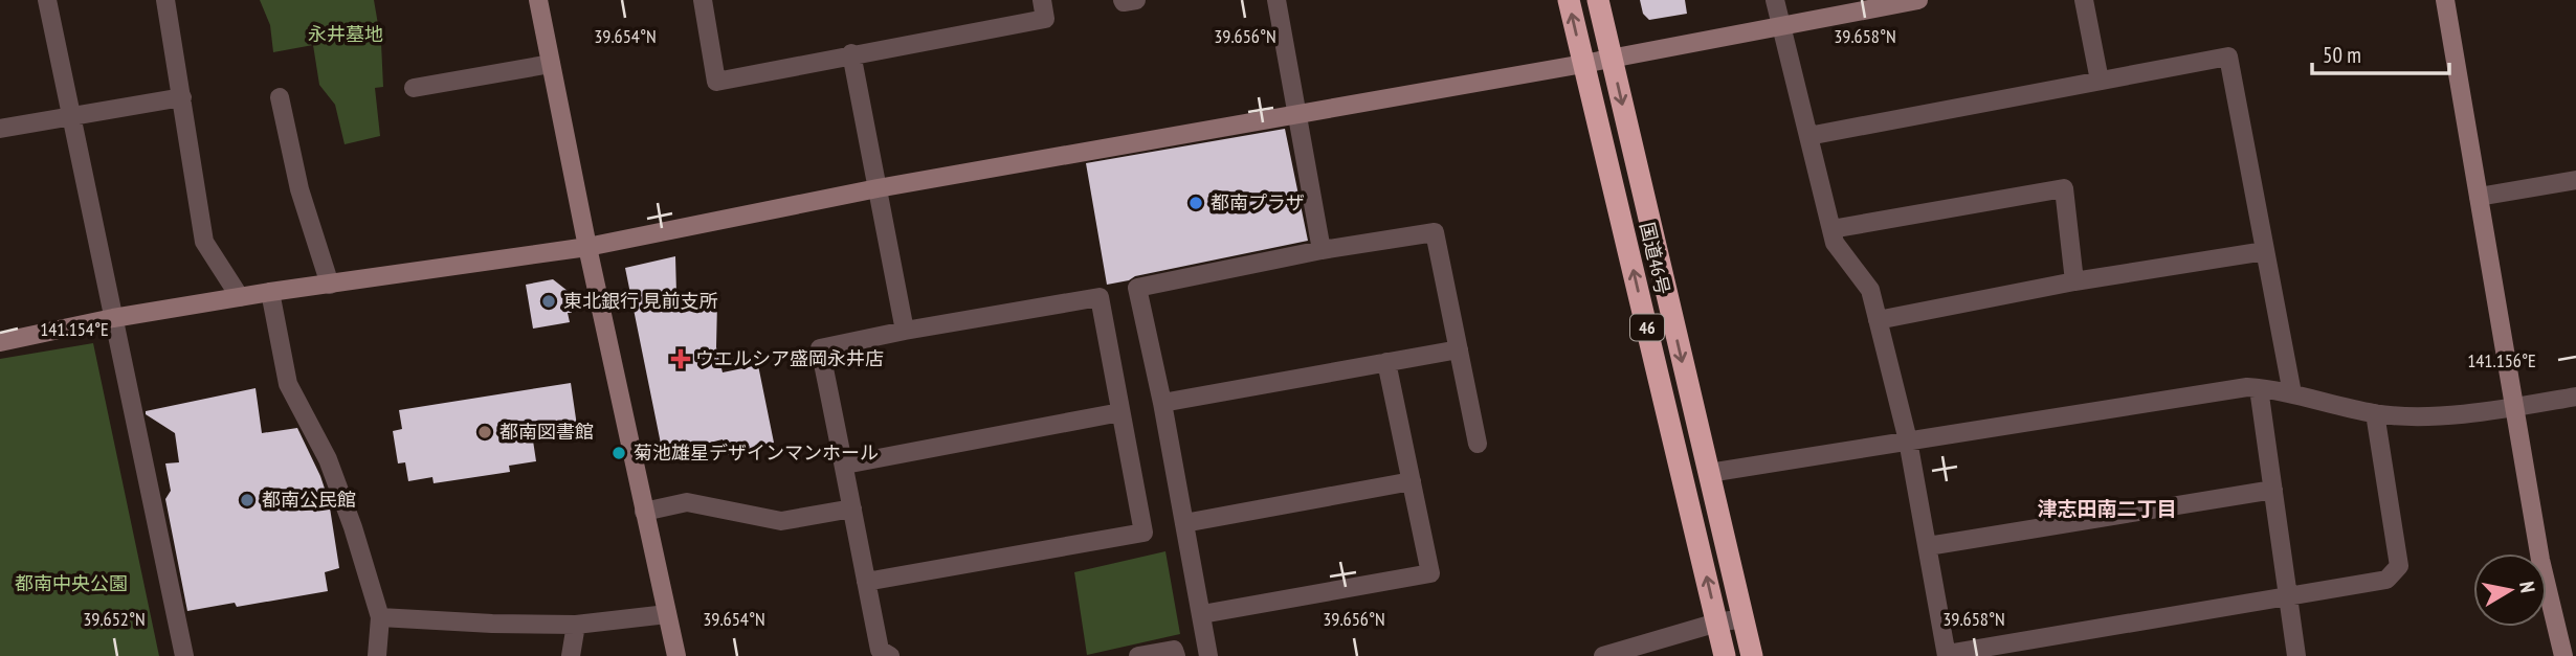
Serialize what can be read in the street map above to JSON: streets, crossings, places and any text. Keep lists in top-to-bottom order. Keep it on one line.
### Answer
{"streets":{"highway":["国道46号","46"]},"districts":["津志田南二丁目"],"parks":["永井墓地","都南中央公園"],"places":{"other":["都南プラザ","東北銀行 見前支所","都南図書館","菊池雄星デザインマンホール","都南公民館"],"health":["ウエルシア盛岡永井店"]},"scale_bar":"50 m","north":"right","coordinates":["39.654°N","39.656°N","39.658°N","141.154°E","141.156°E","39.652°N"]}
